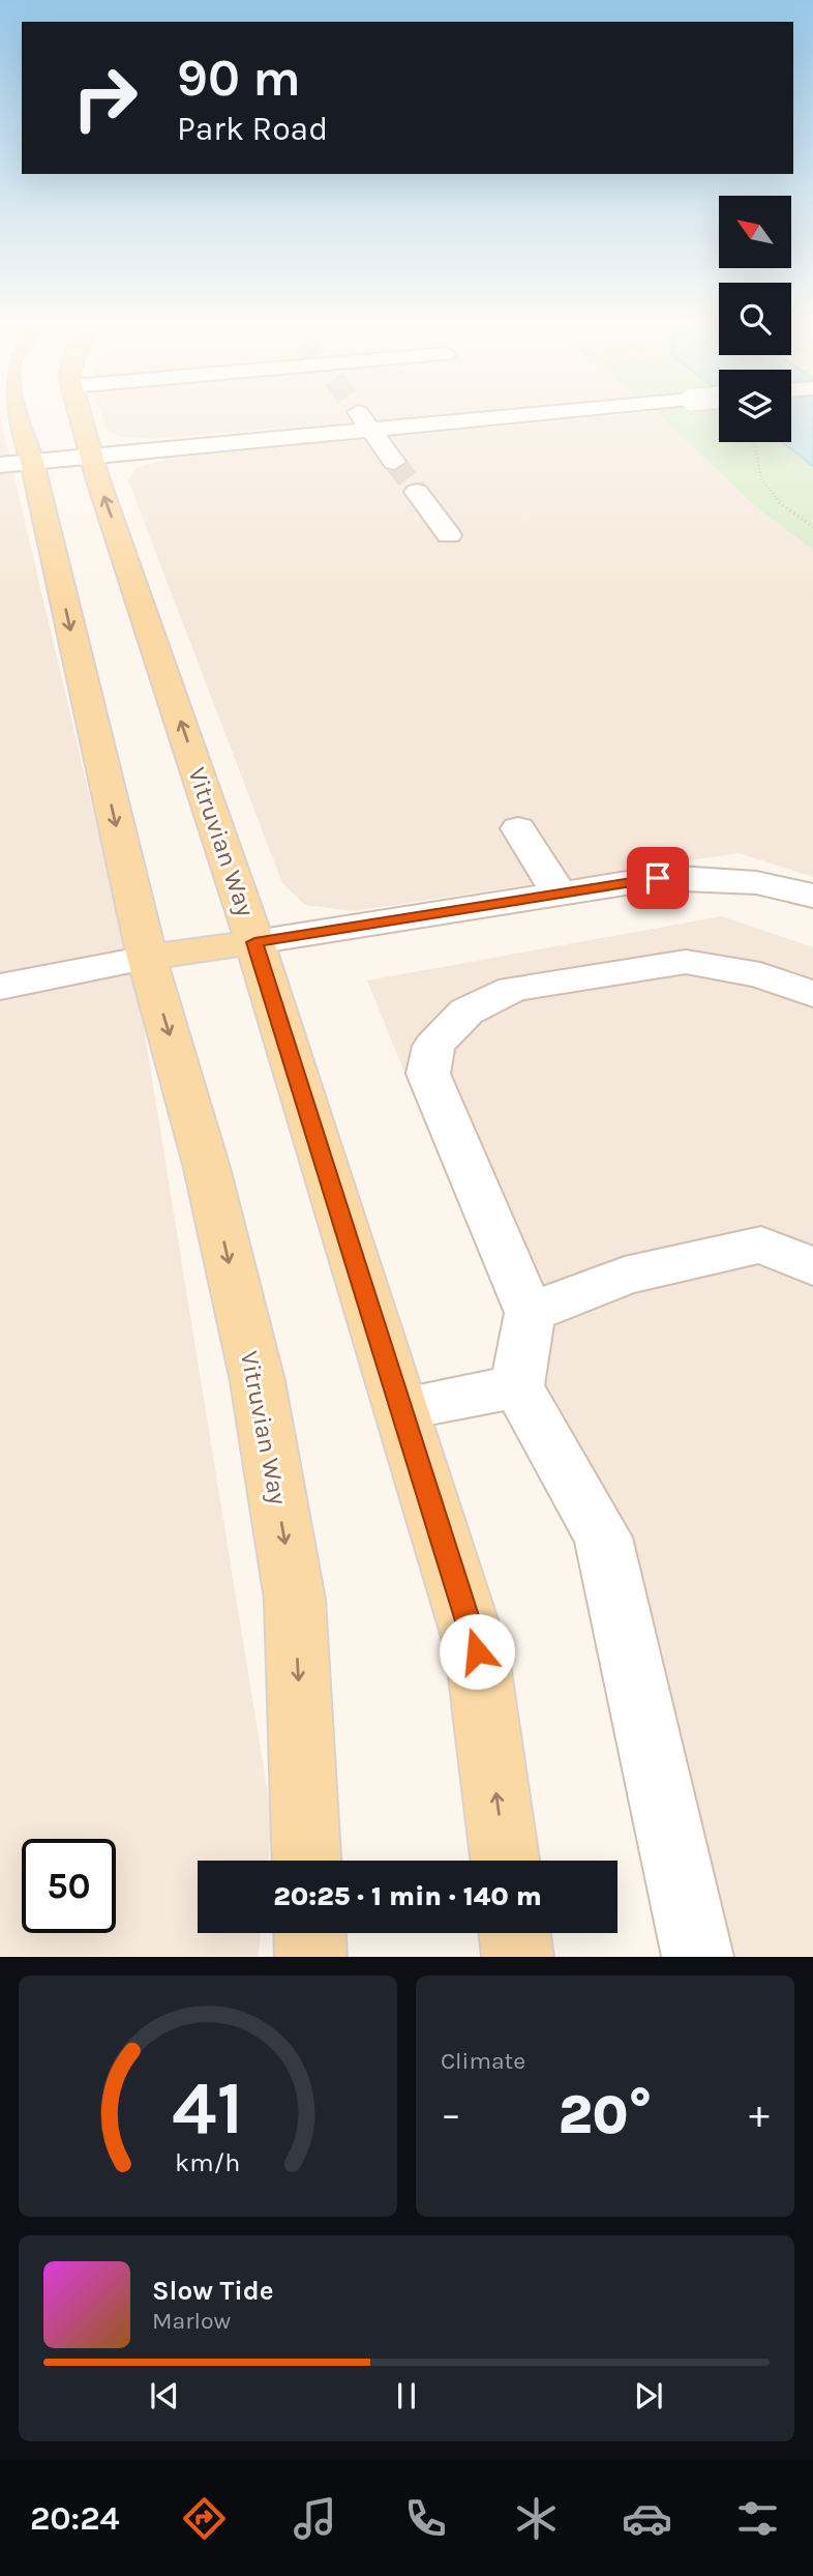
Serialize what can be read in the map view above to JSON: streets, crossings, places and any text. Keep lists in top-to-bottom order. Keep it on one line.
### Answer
{"streets":{"main road":["Vitruvian Way"]},"north":"top left","page":{"turn":["90 m","Park Road"],"limit":"50","trip":"20:25 · 1 min · 140 m","tile":"Climate","heat":["−","20°","+"],"song":["Slow Tide","Marlow"],"tabs":"20:24","gauge":["41","km/h"]}}
